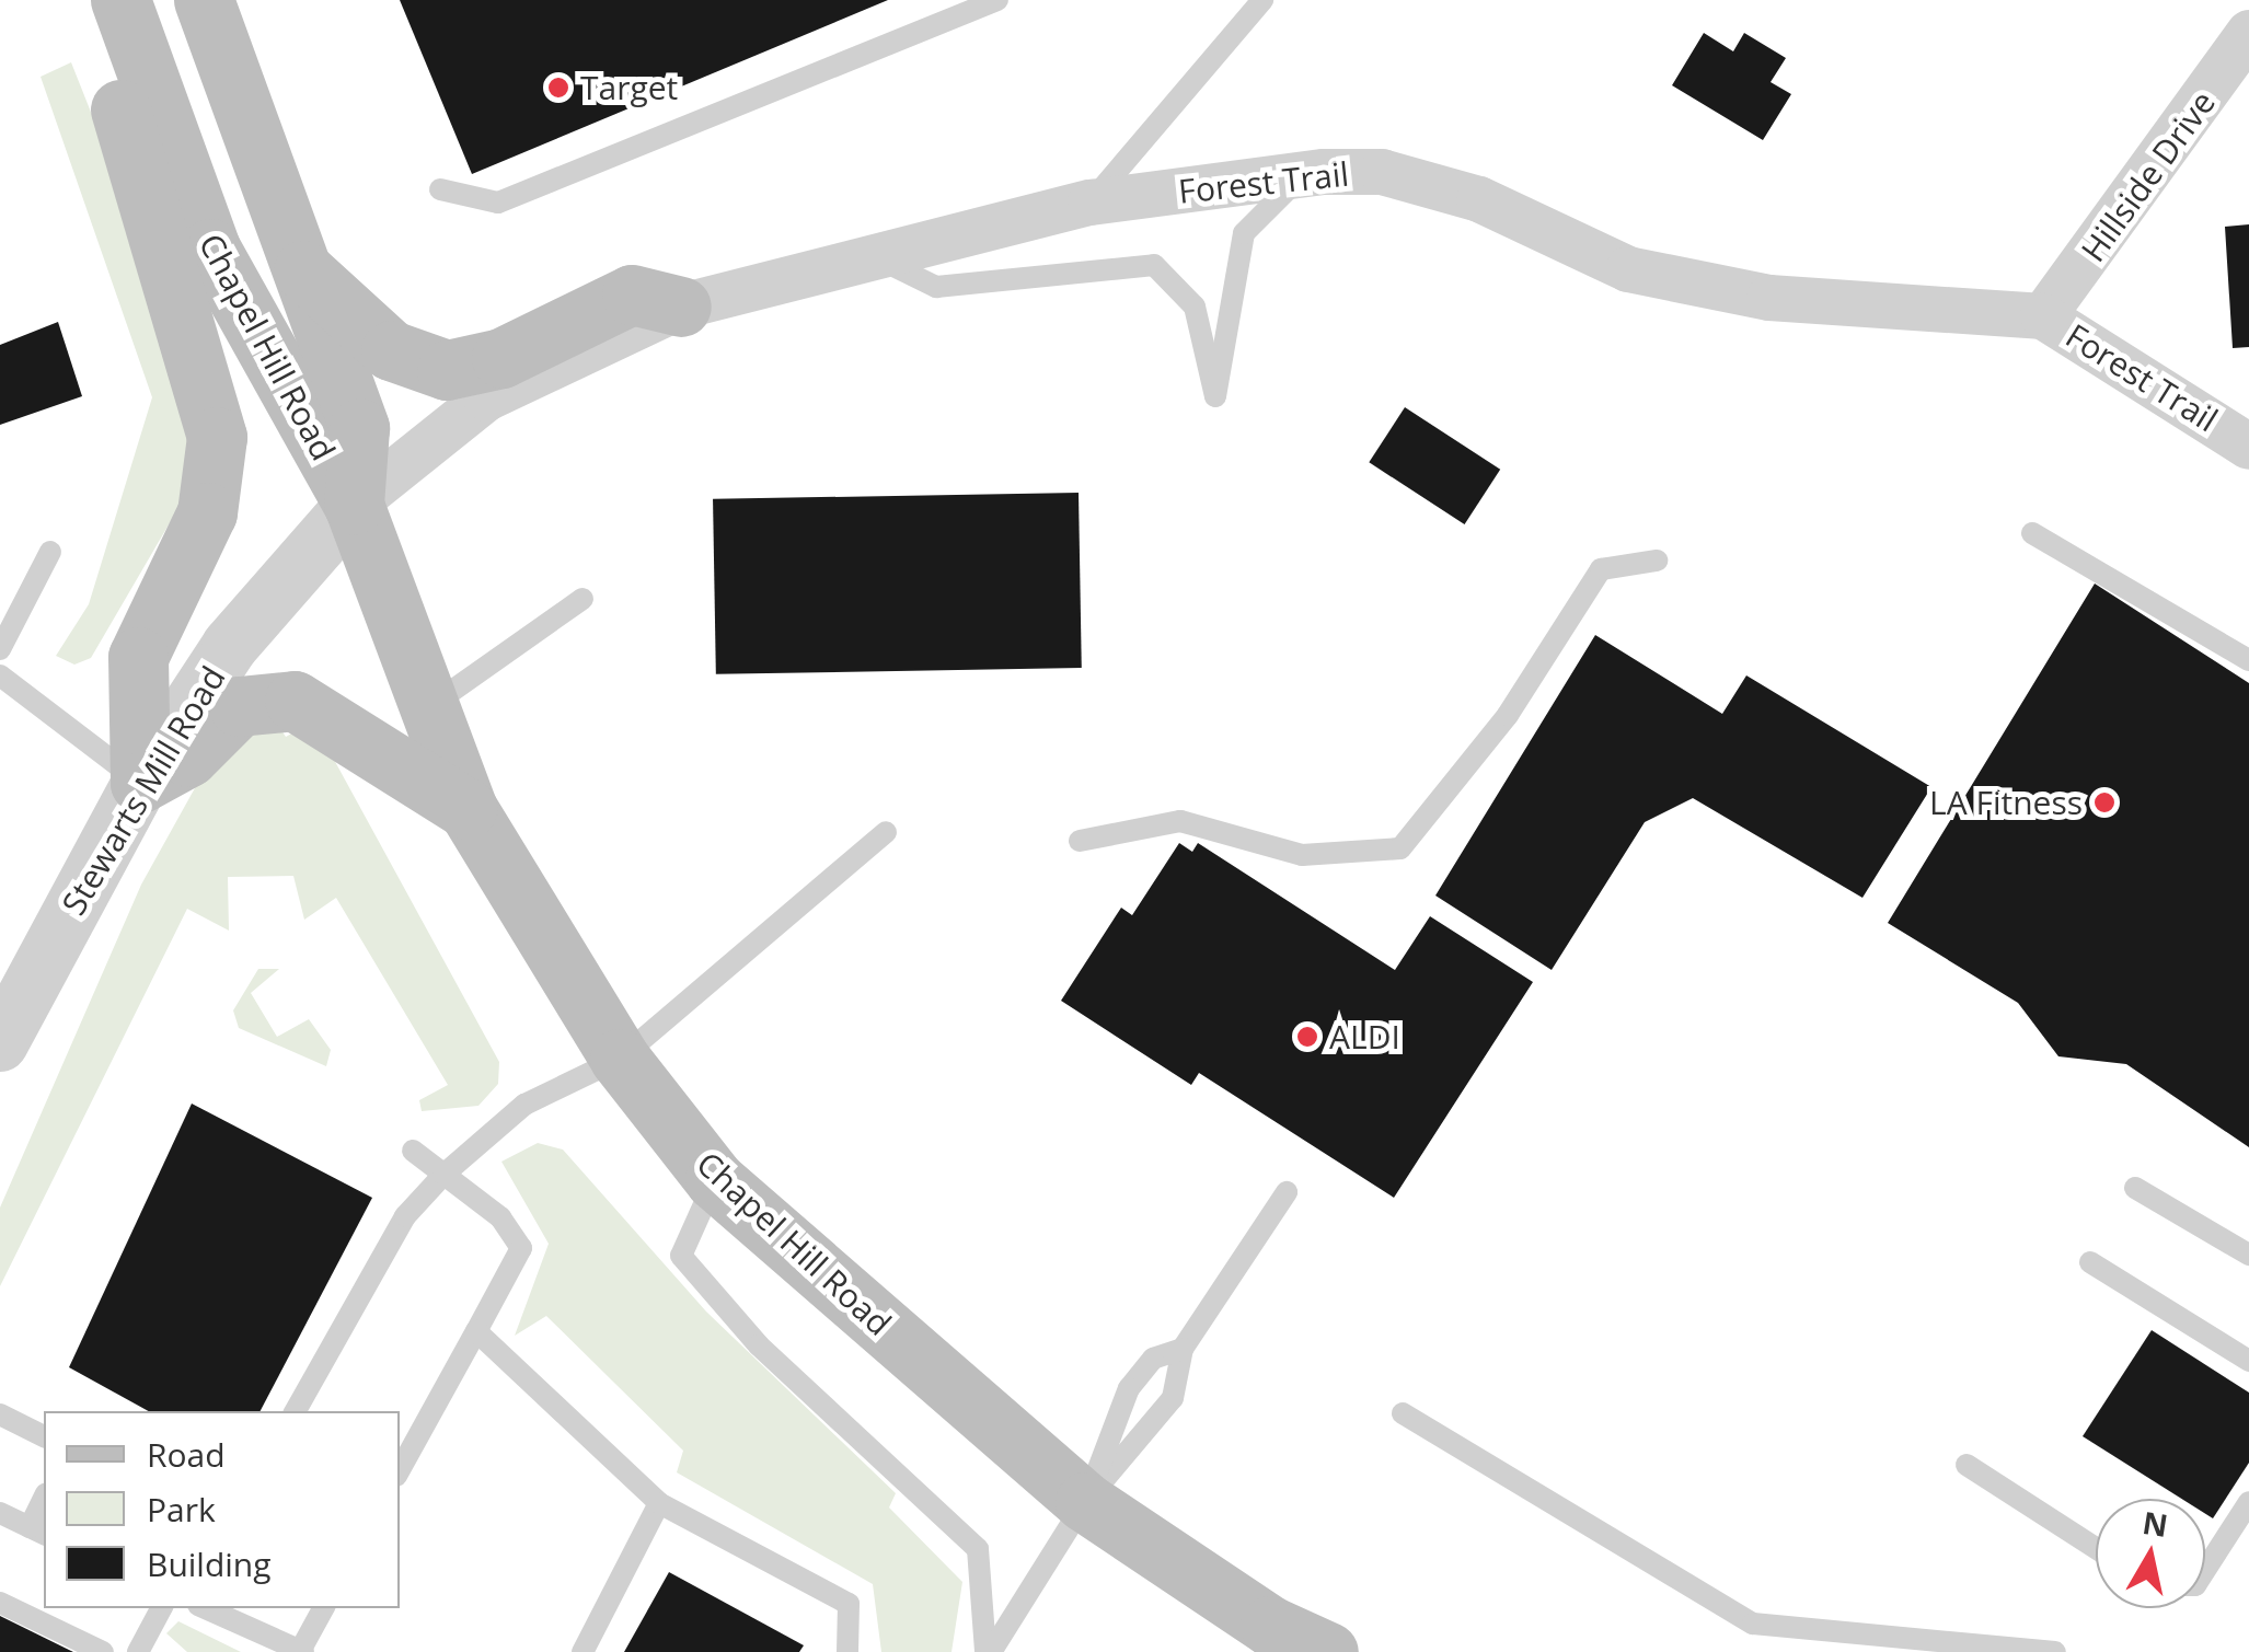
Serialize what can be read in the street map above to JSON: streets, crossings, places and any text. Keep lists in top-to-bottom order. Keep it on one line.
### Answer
{"streets":{"main road":["Chapel Hill Road"],"street":["Hillside Drive","Forest Trail","Stewarts Mill Road"]},"crossings":[["Hillside Drive","Forest Trail"],["Forest Trail","Chapel Hill Road"],["Forest Trail","Stewarts Mill Road"],["Chapel Hill Road","Stewarts Mill Road"]],"places":["Target","LA Fitness","ALDI"],"legend":["Road","Park","Building"],"north":"top"}
